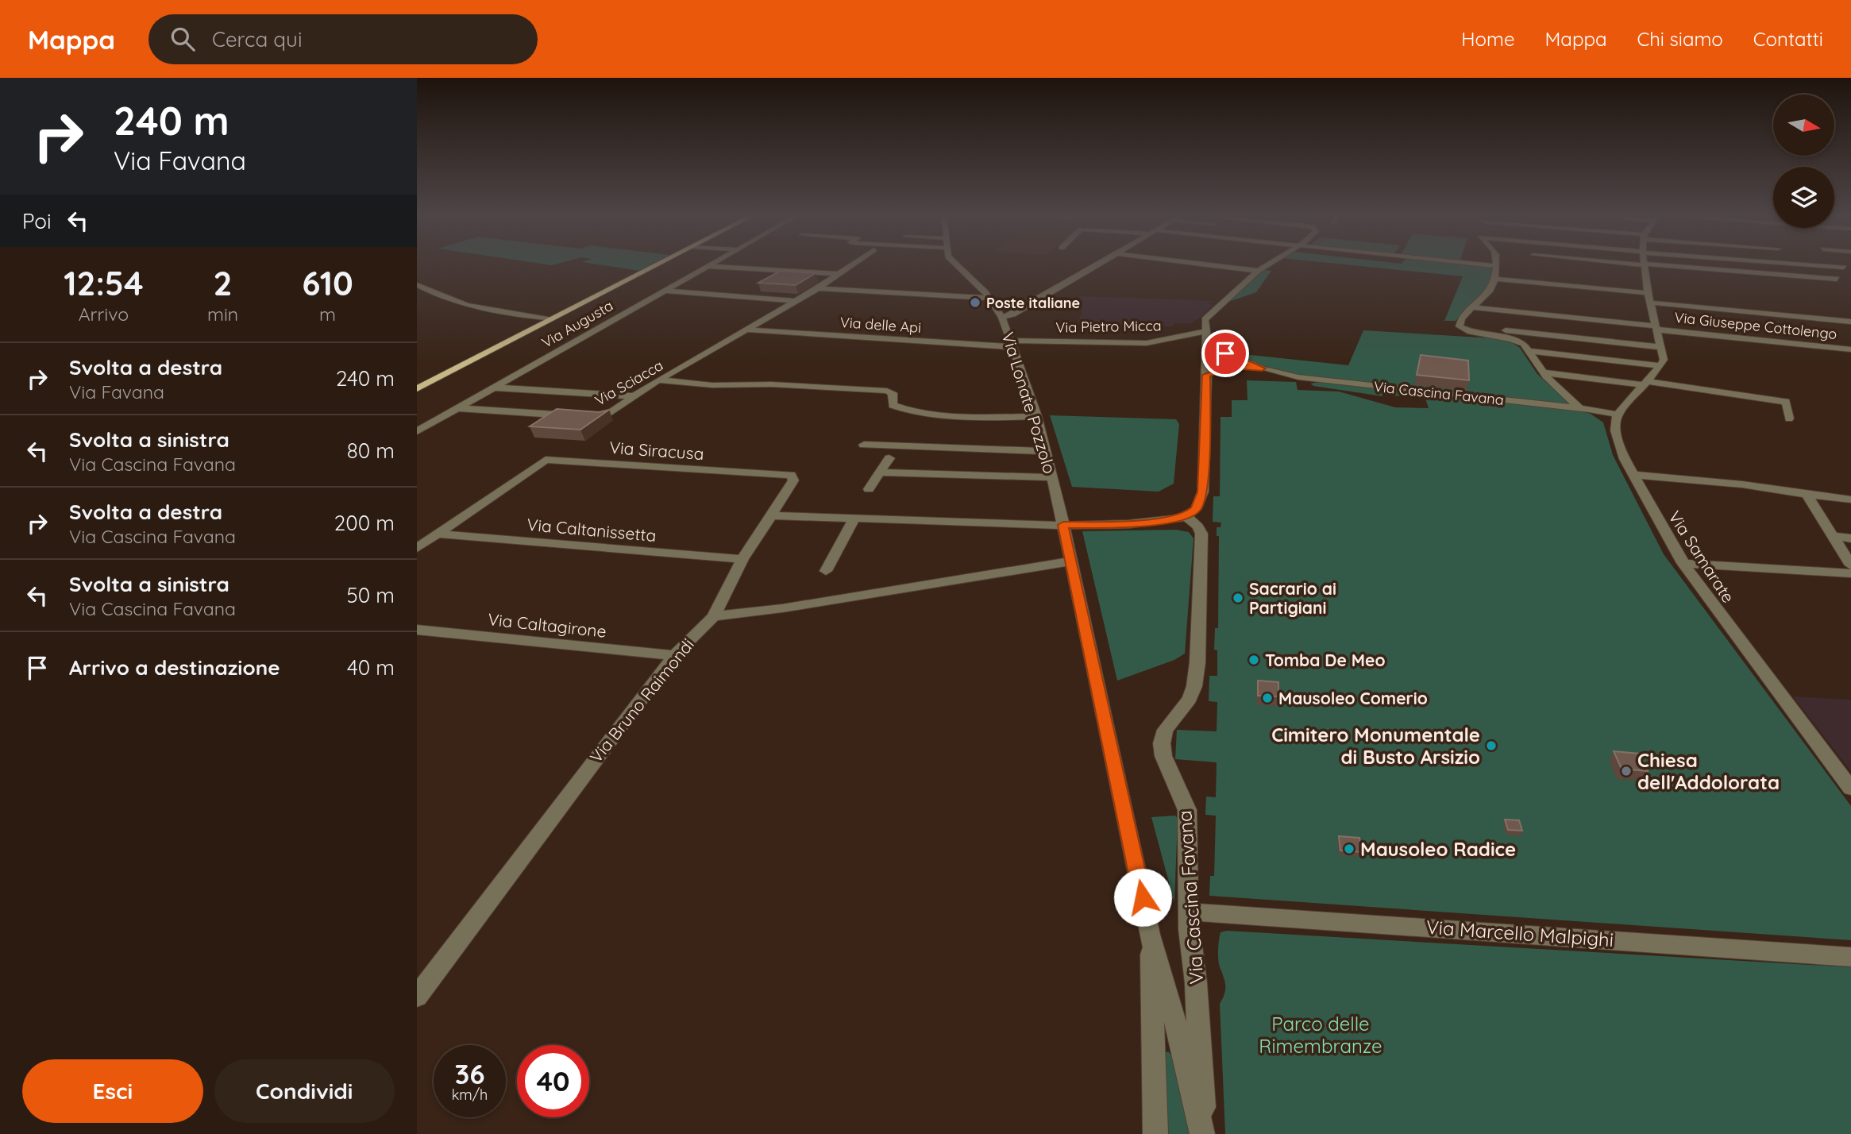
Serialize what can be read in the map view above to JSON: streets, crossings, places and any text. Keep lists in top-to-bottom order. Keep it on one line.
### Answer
{"streets":{"street":["Via Augusta","Via delle Api","Via Giuseppe Cottolengo","Via Pietro Micca","Via Sciacca","Via Cascina Favana","Via Lonate Pozzolo","Via Siracusa","Via Caltanissetta","Via Samarate","Via Caltagirone","Via Bruno Raimondi","Via Marcello Malpighi"]},"crossings":[["Via Augusta","Via Sciacca"],["Via delle Api","Via Pietro Micca"],["Via delle Api","Via Sciacca"],["Via delle Api","Via Lonate Pozzolo"],["Via Pietro Micca","Via Lonate Pozzolo"],["Via Cascina Favana","Via Samarate"],["Via Cascina Favana","Via Marcello Malpighi"],["Via Siracusa","Via Caltanissetta"],["Via Siracusa","Via Bruno Raimondi"],["Via Caltanissetta","Via Bruno Raimondi"],["Via Caltagirone","Via Bruno Raimondi"]],"parks":["Parco delle Rimembranze"],"places":["Poste italiane","Sacrario ai Partigiani","Tomba De Meo","Mausoleo Comerio","Cimitero Monumentale di Busto Arsizio","Chiesa dell'Addolorata","Mausoleo Radice"],"north":"right","page":{"header":"Mappa","search":"Cerca qui","nav":["Home","Mappa","Chi siamo","Contatti"],"turn":["240 m","Via Favana"],"then":"Poi","eta":["12:54","Arrivo","2","min","610","m"],"list":[{"name":"Svolta a destra","note":"Via Favana","value":"240 m"},{"name":"Svolta a sinistra","note":"Via Cascina Favana","value":"80 m"},{"name":"Svolta a destra","note":"Via Cascina Favana","value":"200 m"},{"name":"Svolta a sinistra","note":"Via Cascina Favana","value":"50 m"},{"name":"Arrivo a destinazione","value":"40 m"}],"speed":"36 km/h","limit":"40","buttons":["Esci","Condividi"]}}
